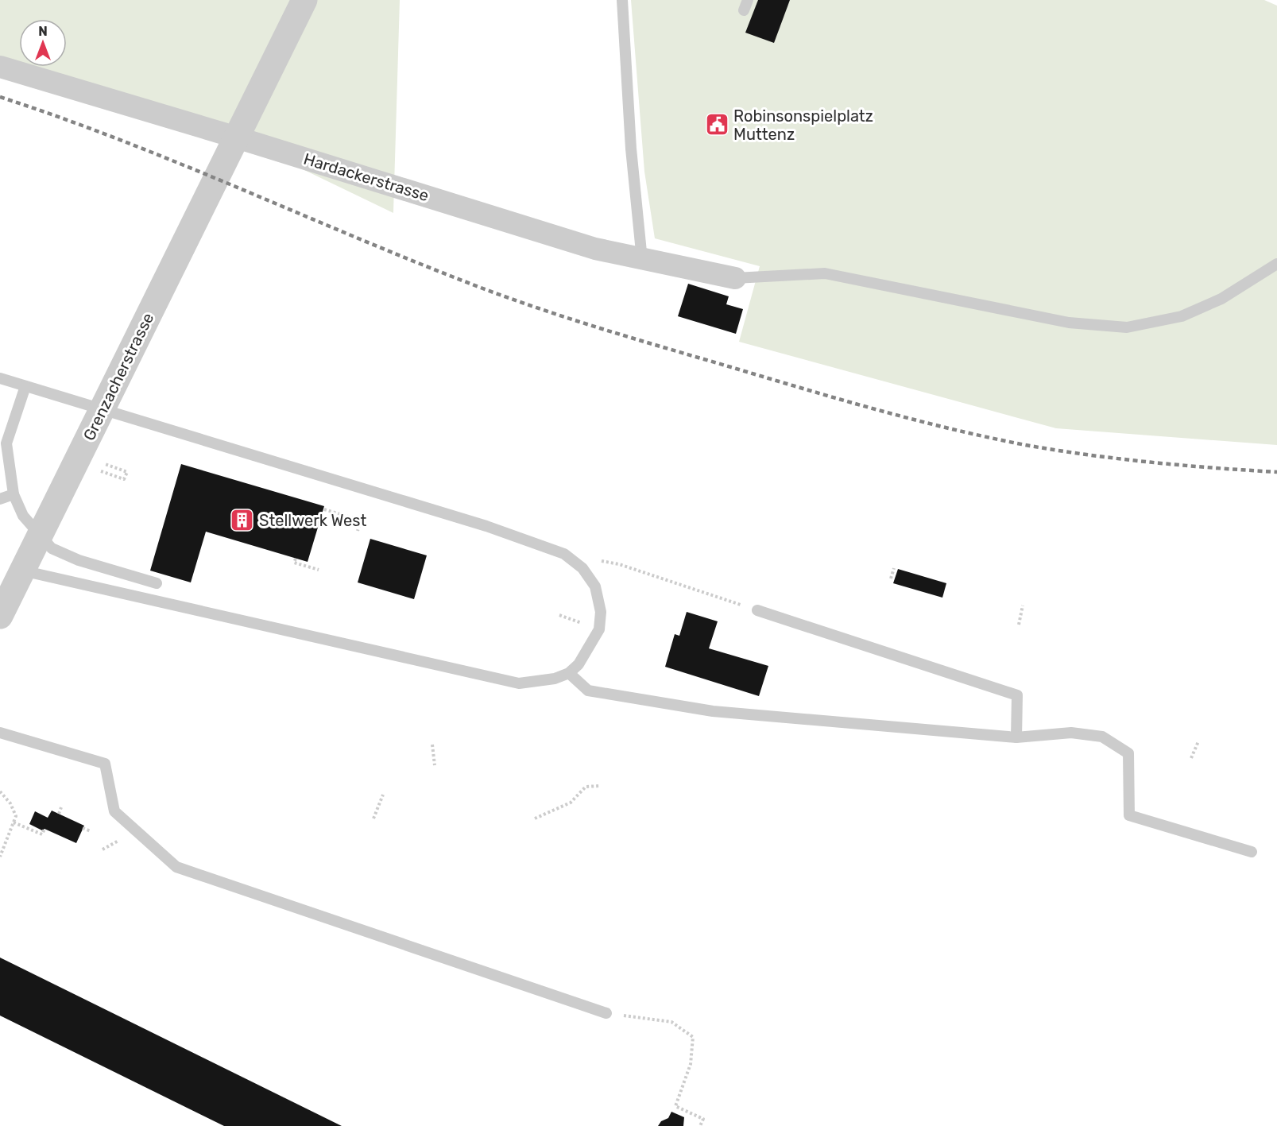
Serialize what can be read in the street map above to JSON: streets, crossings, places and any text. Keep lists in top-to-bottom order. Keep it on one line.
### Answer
{"streets":{"street":["Hardackerstrasse","Grenzacherstrasse"]},"crossings":[["Hardackerstrasse","Grenzacherstrasse"]],"places":{"public building":["Robinsonspielplatz Muttenz"],"building":["Stellwerk West"]},"north":"top"}
